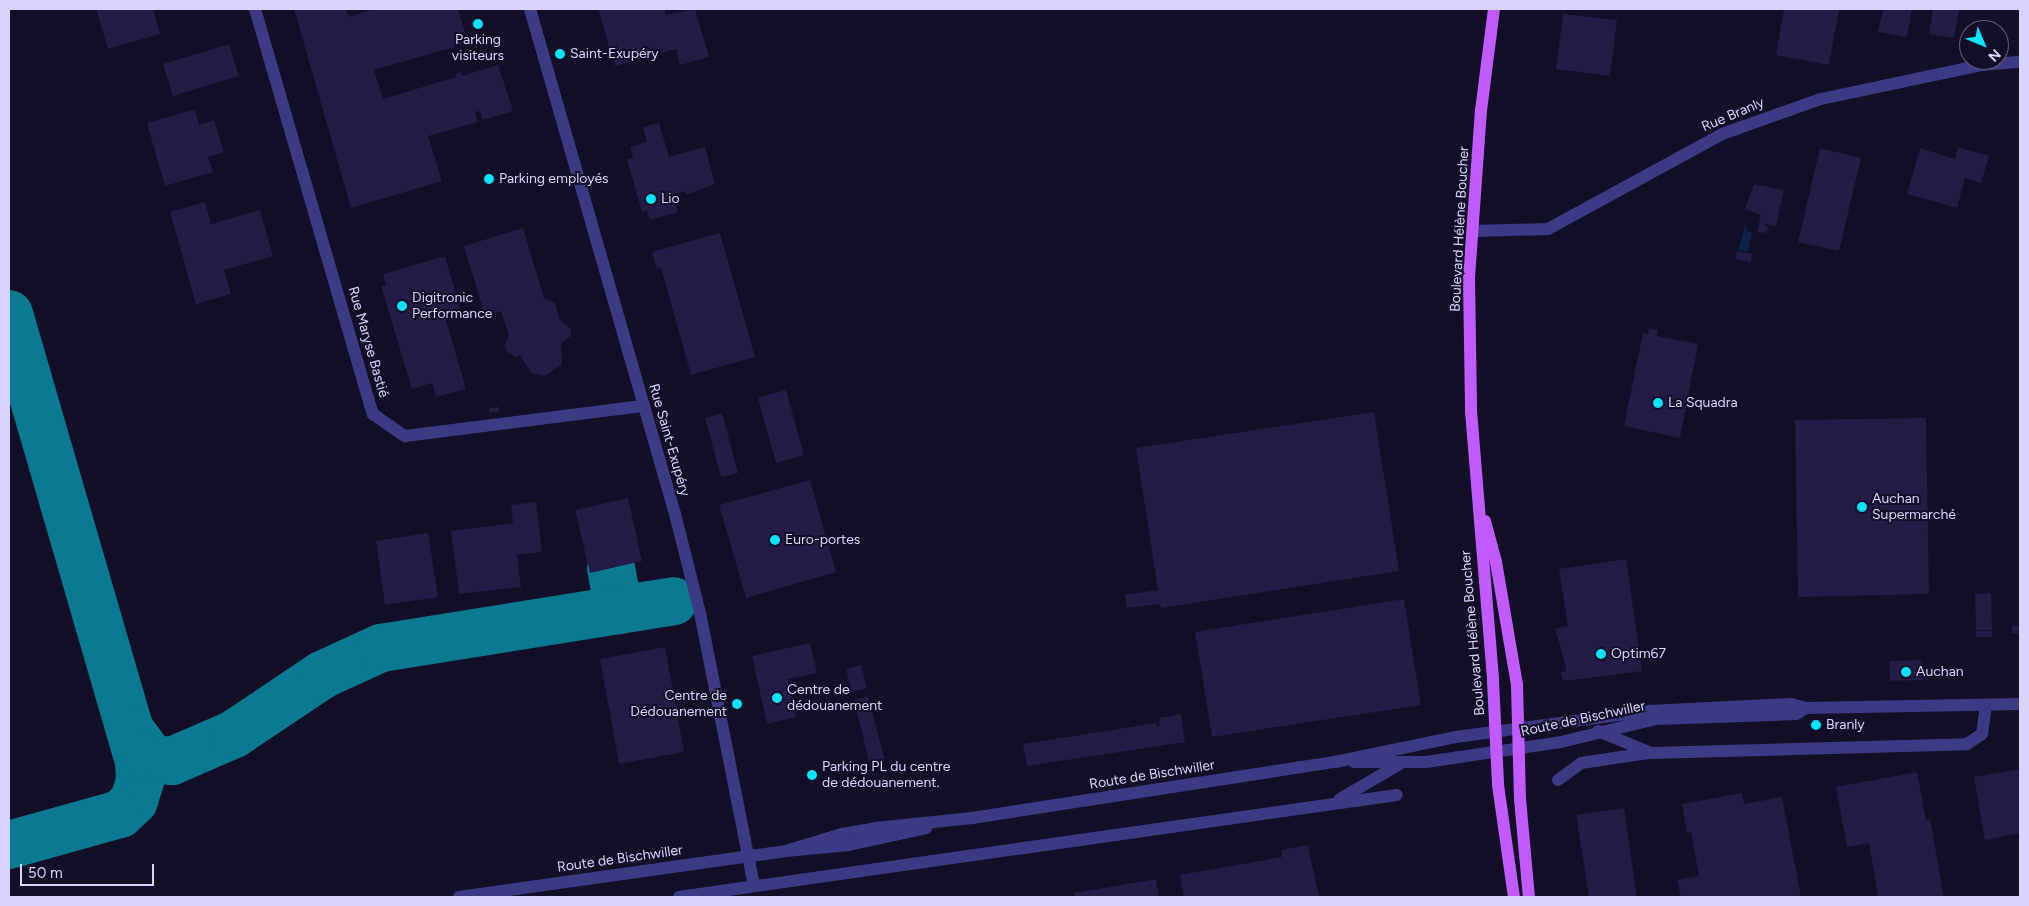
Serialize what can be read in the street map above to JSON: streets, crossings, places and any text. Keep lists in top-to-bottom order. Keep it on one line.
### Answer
{"streets":{"main road":["Boulevard Hélène Boucher"],"street":["Rue Branly","Rue Maryse Bastié","Rue Saint-Exupéry","Route de Bischwiller"]},"crossings":[["Rue Branly","Boulevard Hélène Boucher"],["Boulevard Hélène Boucher","Route de Bischwiller"],["Rue Maryse Bastié","Rue Saint-Exupéry"],["Rue Saint-Exupéry","Route de Bischwiller"]],"places":["Parking visiteurs","Saint-Exupéry","Parking employés","Lio","Digitronic Performance","La Squadra","Auchan Supermarché","Euro-portes","Optim67","Auchan","Centre de dédouanement","Centre de Dédouanement","Branly","Parking PL du centre de dédouanement."],"scale_bar":"50 m","north":"bottom right"}
